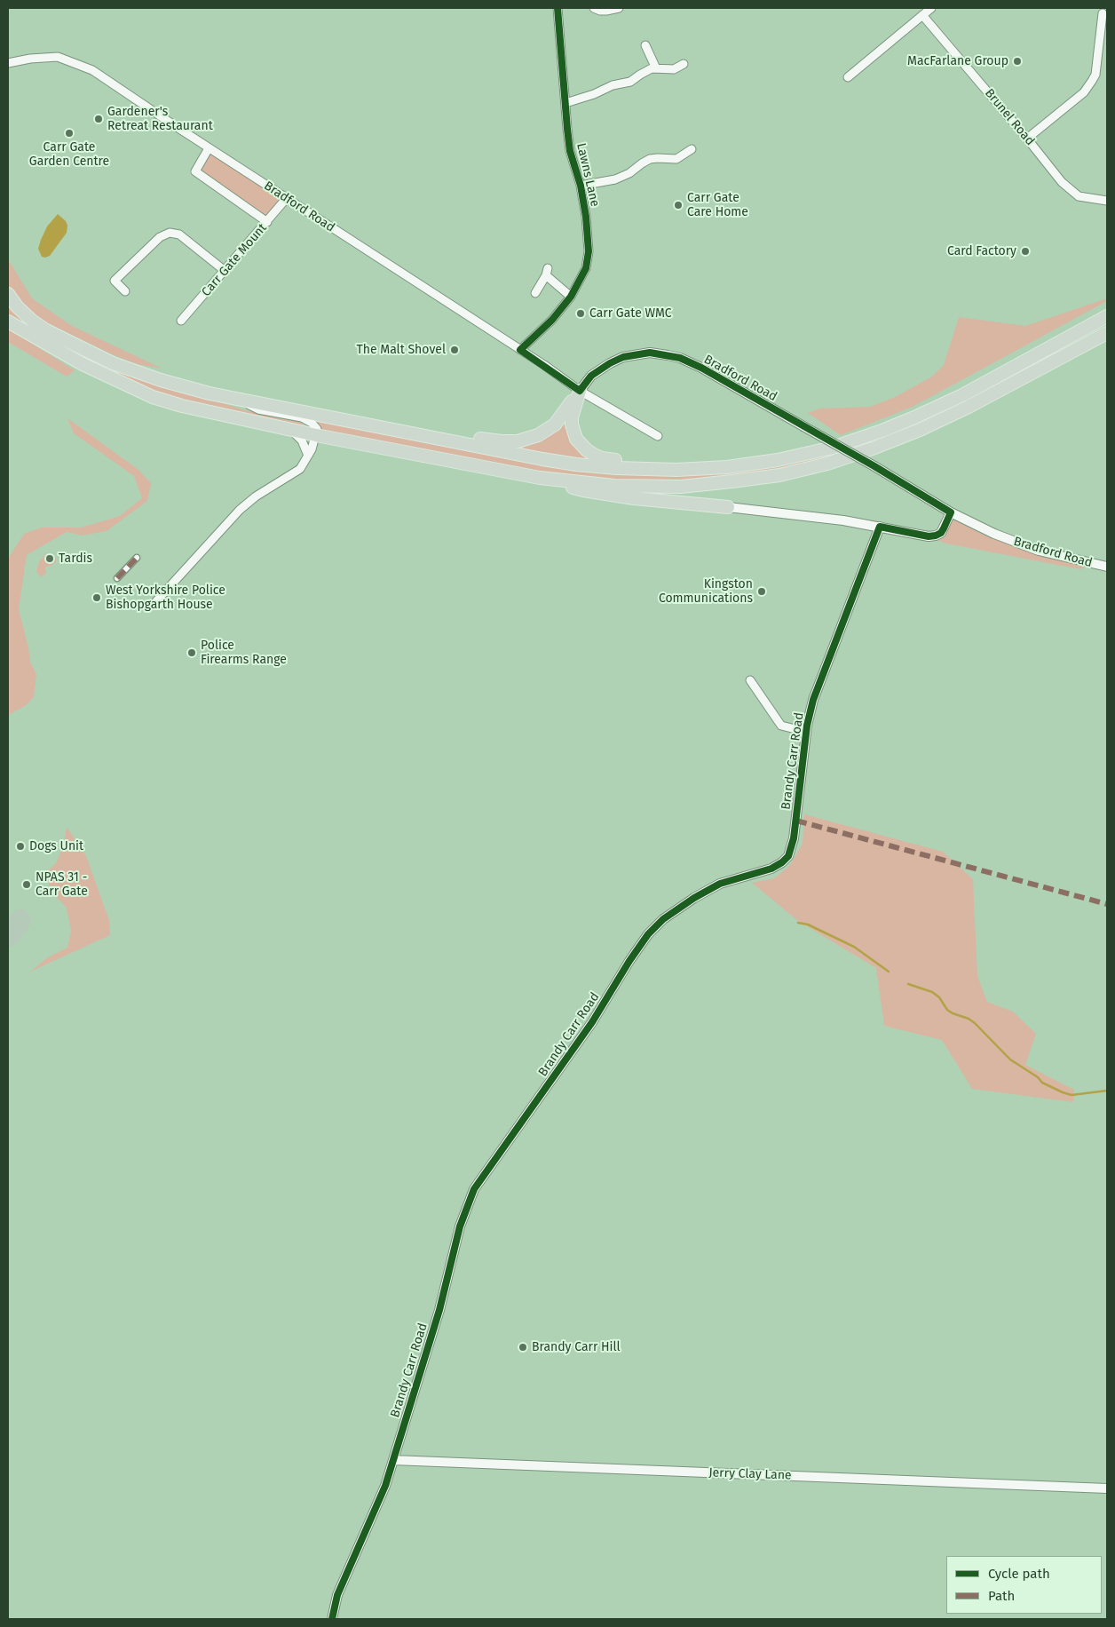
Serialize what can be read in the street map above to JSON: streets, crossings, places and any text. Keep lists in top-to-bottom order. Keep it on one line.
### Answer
{"streets":{"street":["Brunel Road","Lawns Lane","Bradford Road","Carr Gate Mount","Brandy Carr Road","Jerry Clay Lane"]},"crossings":[["Lawns Lane","Bradford Road"],["Bradford Road","Carr Gate Mount"],["Brandy Carr Road","Jerry Clay Lane"]],"places":["MacFarlane Group","Gardener's Retreat Restaurant","Carr Gate Garden Centre","Carr Gate Care Home","Card Factory","Carr Gate WMC","The Malt Shovel","Tardis","Kingston Communications","West Yorkshire Police Bishopgarth House","Police Firearms Range","Dogs Unit","NPAS 31 - Carr Gate","Brandy Carr Hill"],"legend":["Cycle path","Path"]}
